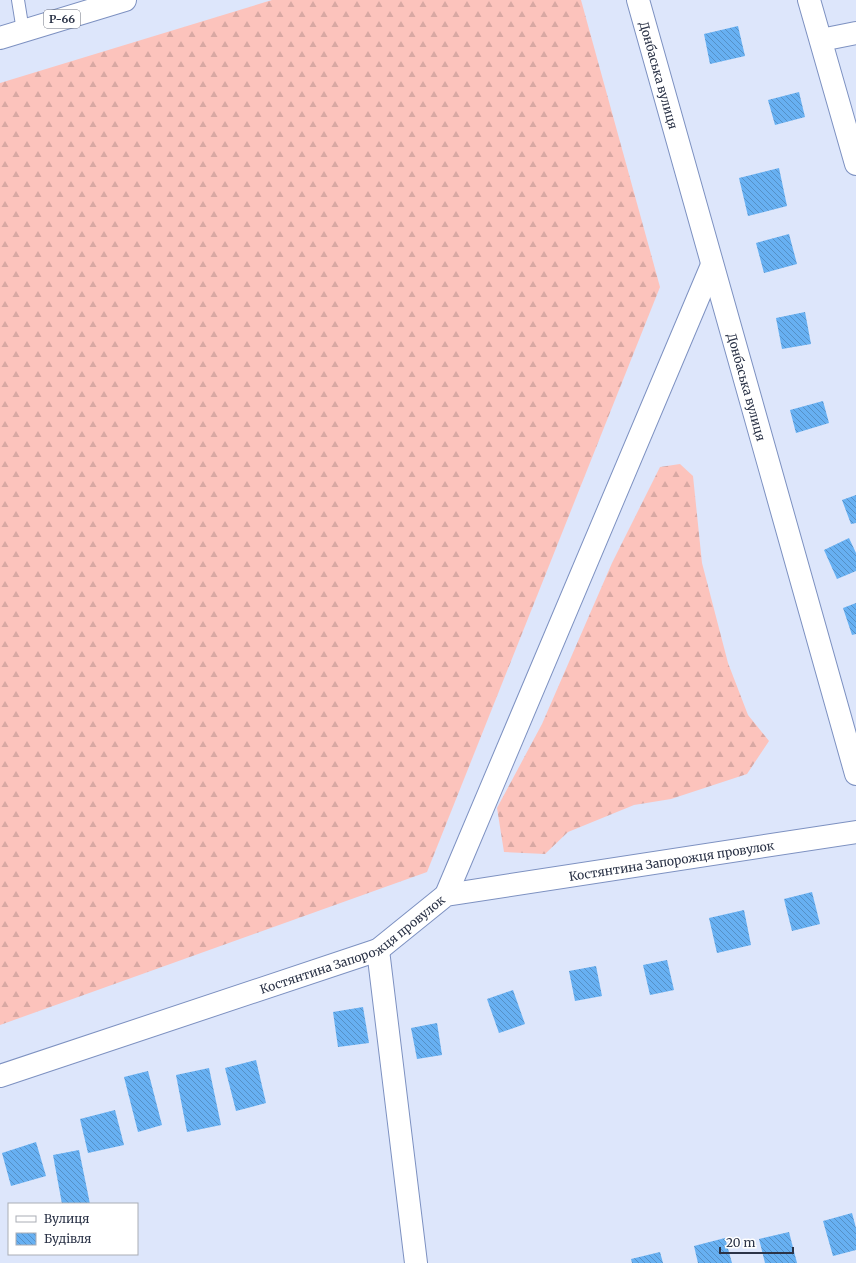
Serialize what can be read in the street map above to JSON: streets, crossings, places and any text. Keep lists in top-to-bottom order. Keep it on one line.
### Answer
{"streets":{"street":["Р-66","Донбаська вулиця","Костянтина Запорожця провулок"]},"legend":["Вулиця","Будівля"],"scale_bar":"20 m"}
